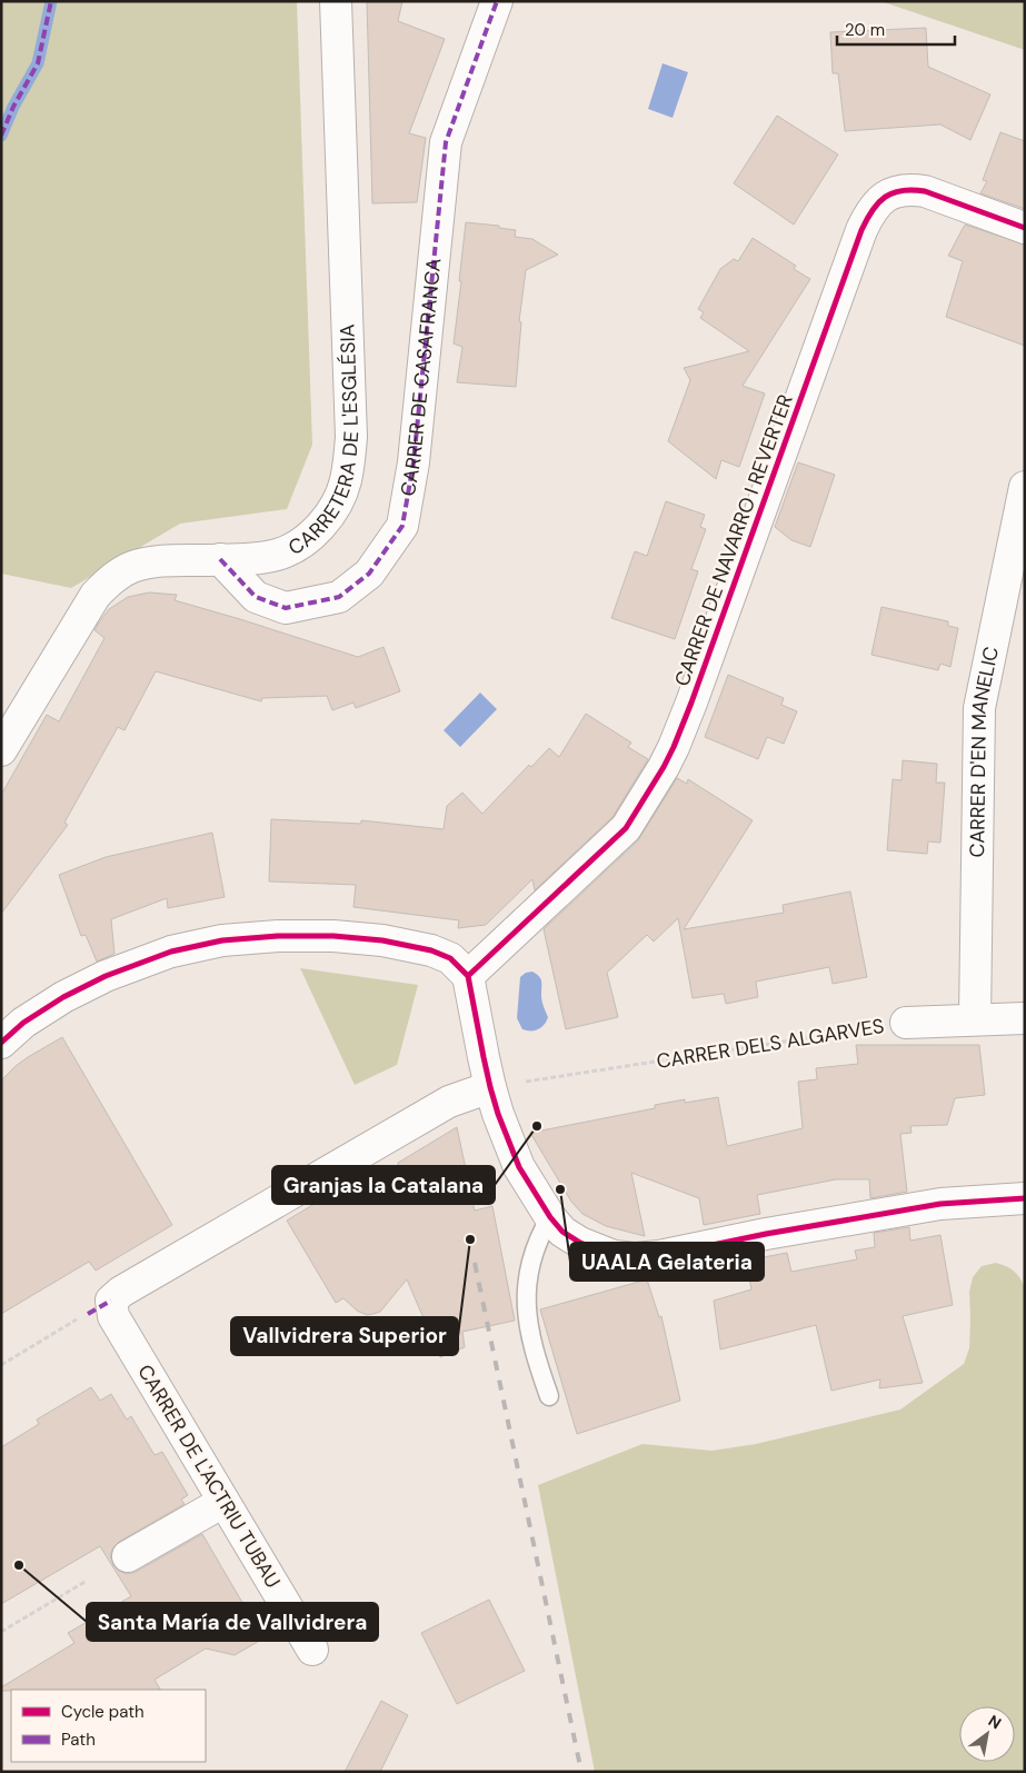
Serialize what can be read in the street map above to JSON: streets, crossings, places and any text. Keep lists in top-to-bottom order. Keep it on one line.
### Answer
{"streets":{"street":["CARRER DE CASAFRANCA","CARRETERA DE L'ESGLÉSIA","CARRER DE NAVARRO I REVERTER","CARRER D'EN MANELIC","CARRER DELS ALGARVES","CARRER DE L'ACTRIU TUBAU"]},"crossings":[["CARRER DE CASAFRANCA","CARRETERA DE L'ESGLÉSIA"],["CARRER D'EN MANELIC","CARRER DELS ALGARVES"],["CARRER DELS ALGARVES","CARRER DE L'ACTRIU TUBAU"]],"places":["Granjas la Catalana","UAALA Gelateria","Vallvidrera Superior","Santa María de Vallvidrera"],"legend":["Cycle path","Path"],"scale_bar":"20 m","north":"top right"}
